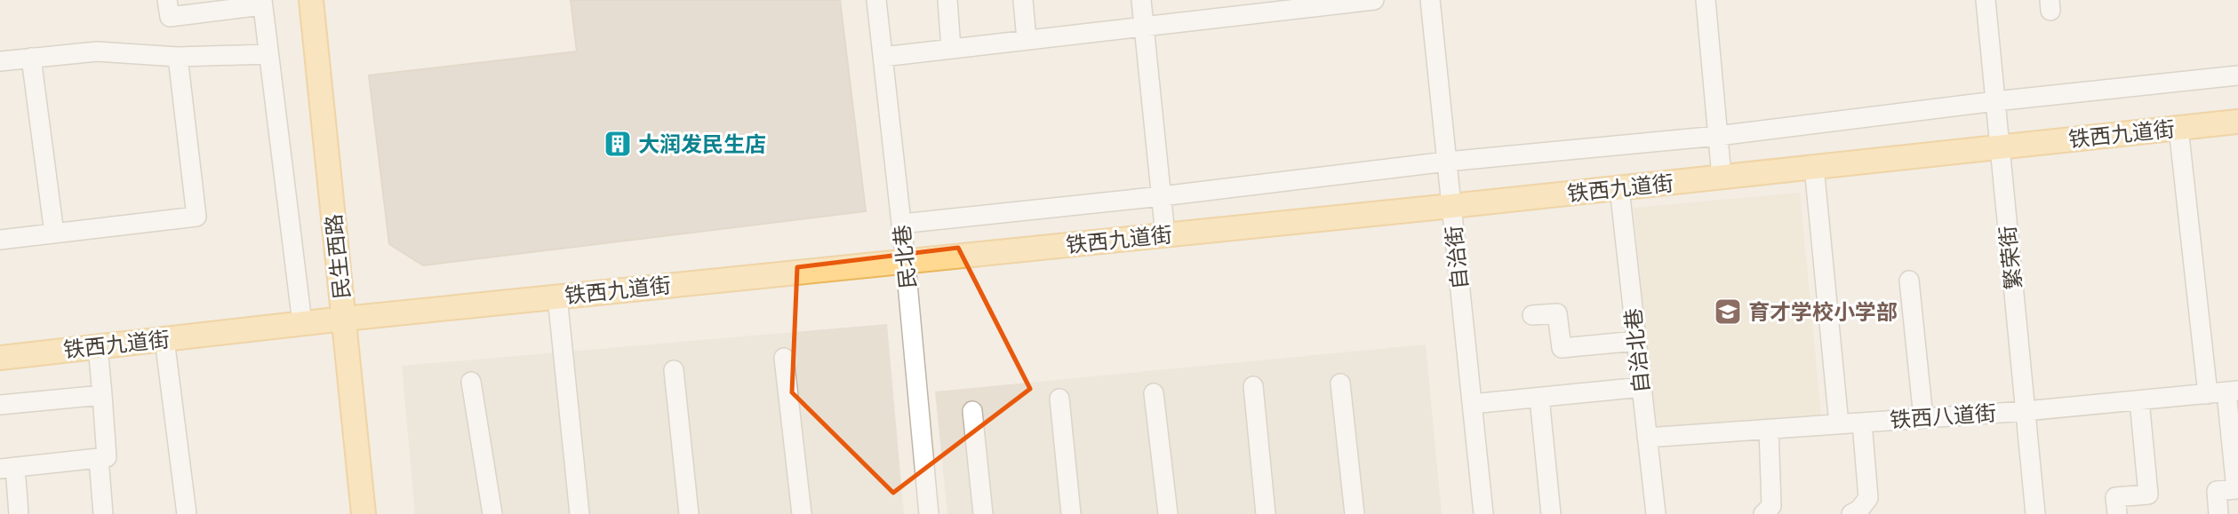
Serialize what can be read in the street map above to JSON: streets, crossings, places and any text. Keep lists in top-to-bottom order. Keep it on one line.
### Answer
{"streets":{"main road":["铁西九道街","民生西路"],"street":["民北巷","自治街","繁荣街","自治北巷","铁西八道街"]},"crossings":[["铁西九道街","民生西路"],["铁西九道街","民北巷"],["铁西九道街","自治街"],["铁西九道街","繁荣街"],["铁西九道街","自治北巷"],["繁荣街","铁西八道街"],["自治北巷","铁西八道街"]],"places":{"building":["大润发民生店"],"school or university":["育才学校小学部"]}}
